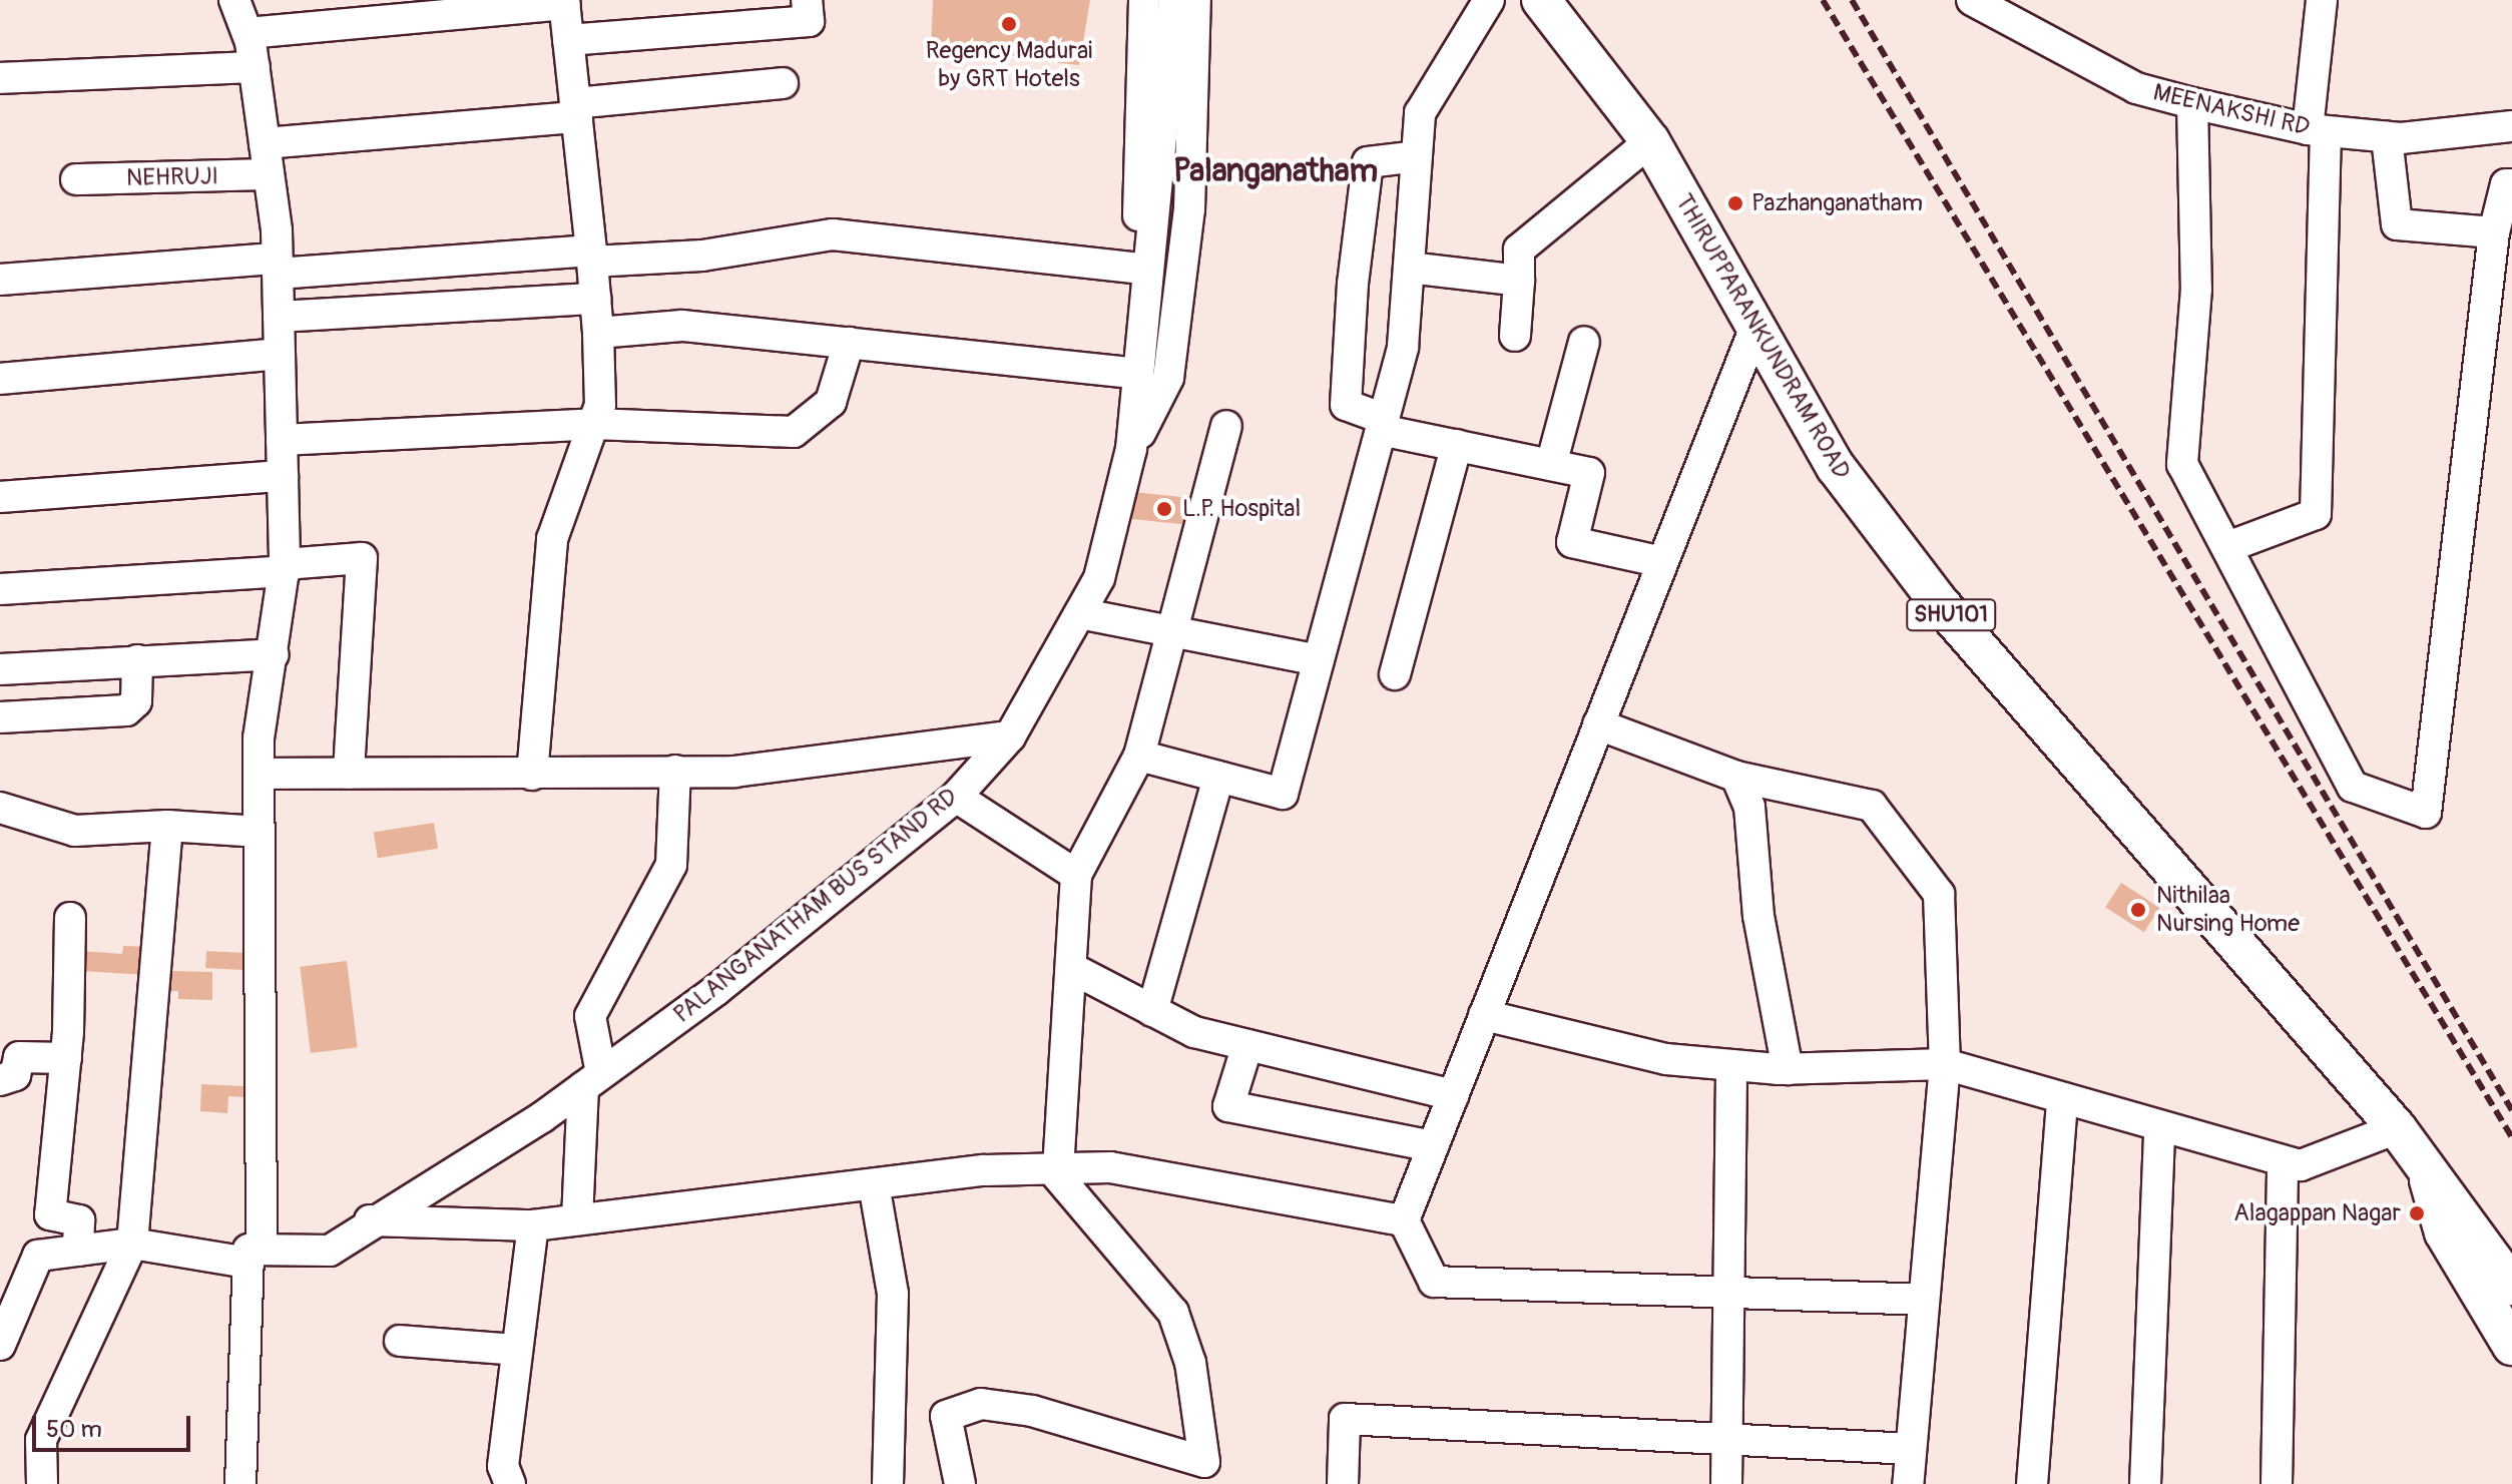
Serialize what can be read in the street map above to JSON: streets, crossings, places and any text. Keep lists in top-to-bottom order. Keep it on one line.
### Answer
{"streets":{"main road":["THIRUPPARANKUNDRAM ROAD","SHU101"],"street":["MEENAKSHI RD","NEHRUJI","PALANGANATHAM BUS STAND RD"]},"districts":["Palanganatham"],"places":["Regency Madurai by GRT Hotels","Pazhanganatham","L.P. Hospital","Nithilaa Nursing Home","Alagappan Nagar"],"scale_bar":"50 m"}
